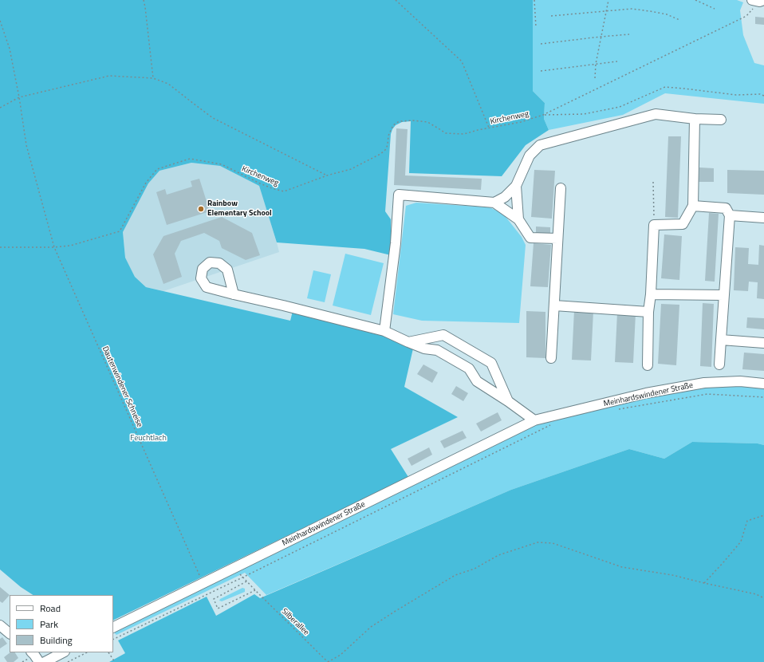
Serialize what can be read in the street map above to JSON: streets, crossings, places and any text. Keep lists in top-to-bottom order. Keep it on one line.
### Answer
{"streets":{"street":["Meinhardswindener Straße"],"path":["Kirchenweg","Dautenwindener Schneise","Silberallee"]},"crossings":[["Kirchenweg","Dautenwindener Schneise"],["Dautenwindener Schneise","Meinhardswindener Straße"],["Meinhardswindener Straße","Silberallee"]],"parks":["Feuchtlach"],"places":["Rainbow Elementary School"],"legend":["Road","Park","Building"]}
